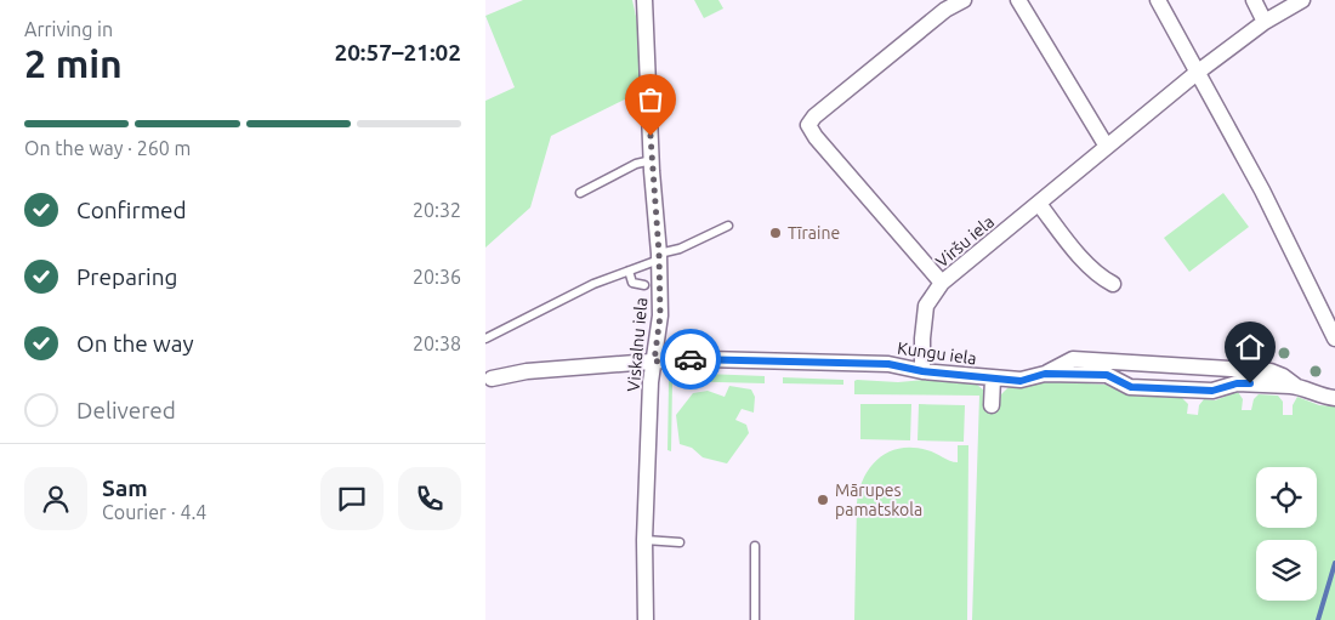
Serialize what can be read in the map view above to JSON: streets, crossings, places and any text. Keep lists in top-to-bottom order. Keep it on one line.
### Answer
{"streets":{"street":["Viršu iela","Viskalnu iela","Kungu iela"]},"crossings":[["Viskalnu iela","Kungu iela"]],"places":["Tīraine","Mārupes pamatskola"],"page":{"heading":["2 min","Arriving in","20:57–21:02"],"panel":["Sam","Courier · 4.4"],"bar":"On the way · 260 m","list":[["Confirmed","20:32"],["Preparing","20:36"],["On the way","20:38"],"Delivered"]}}
